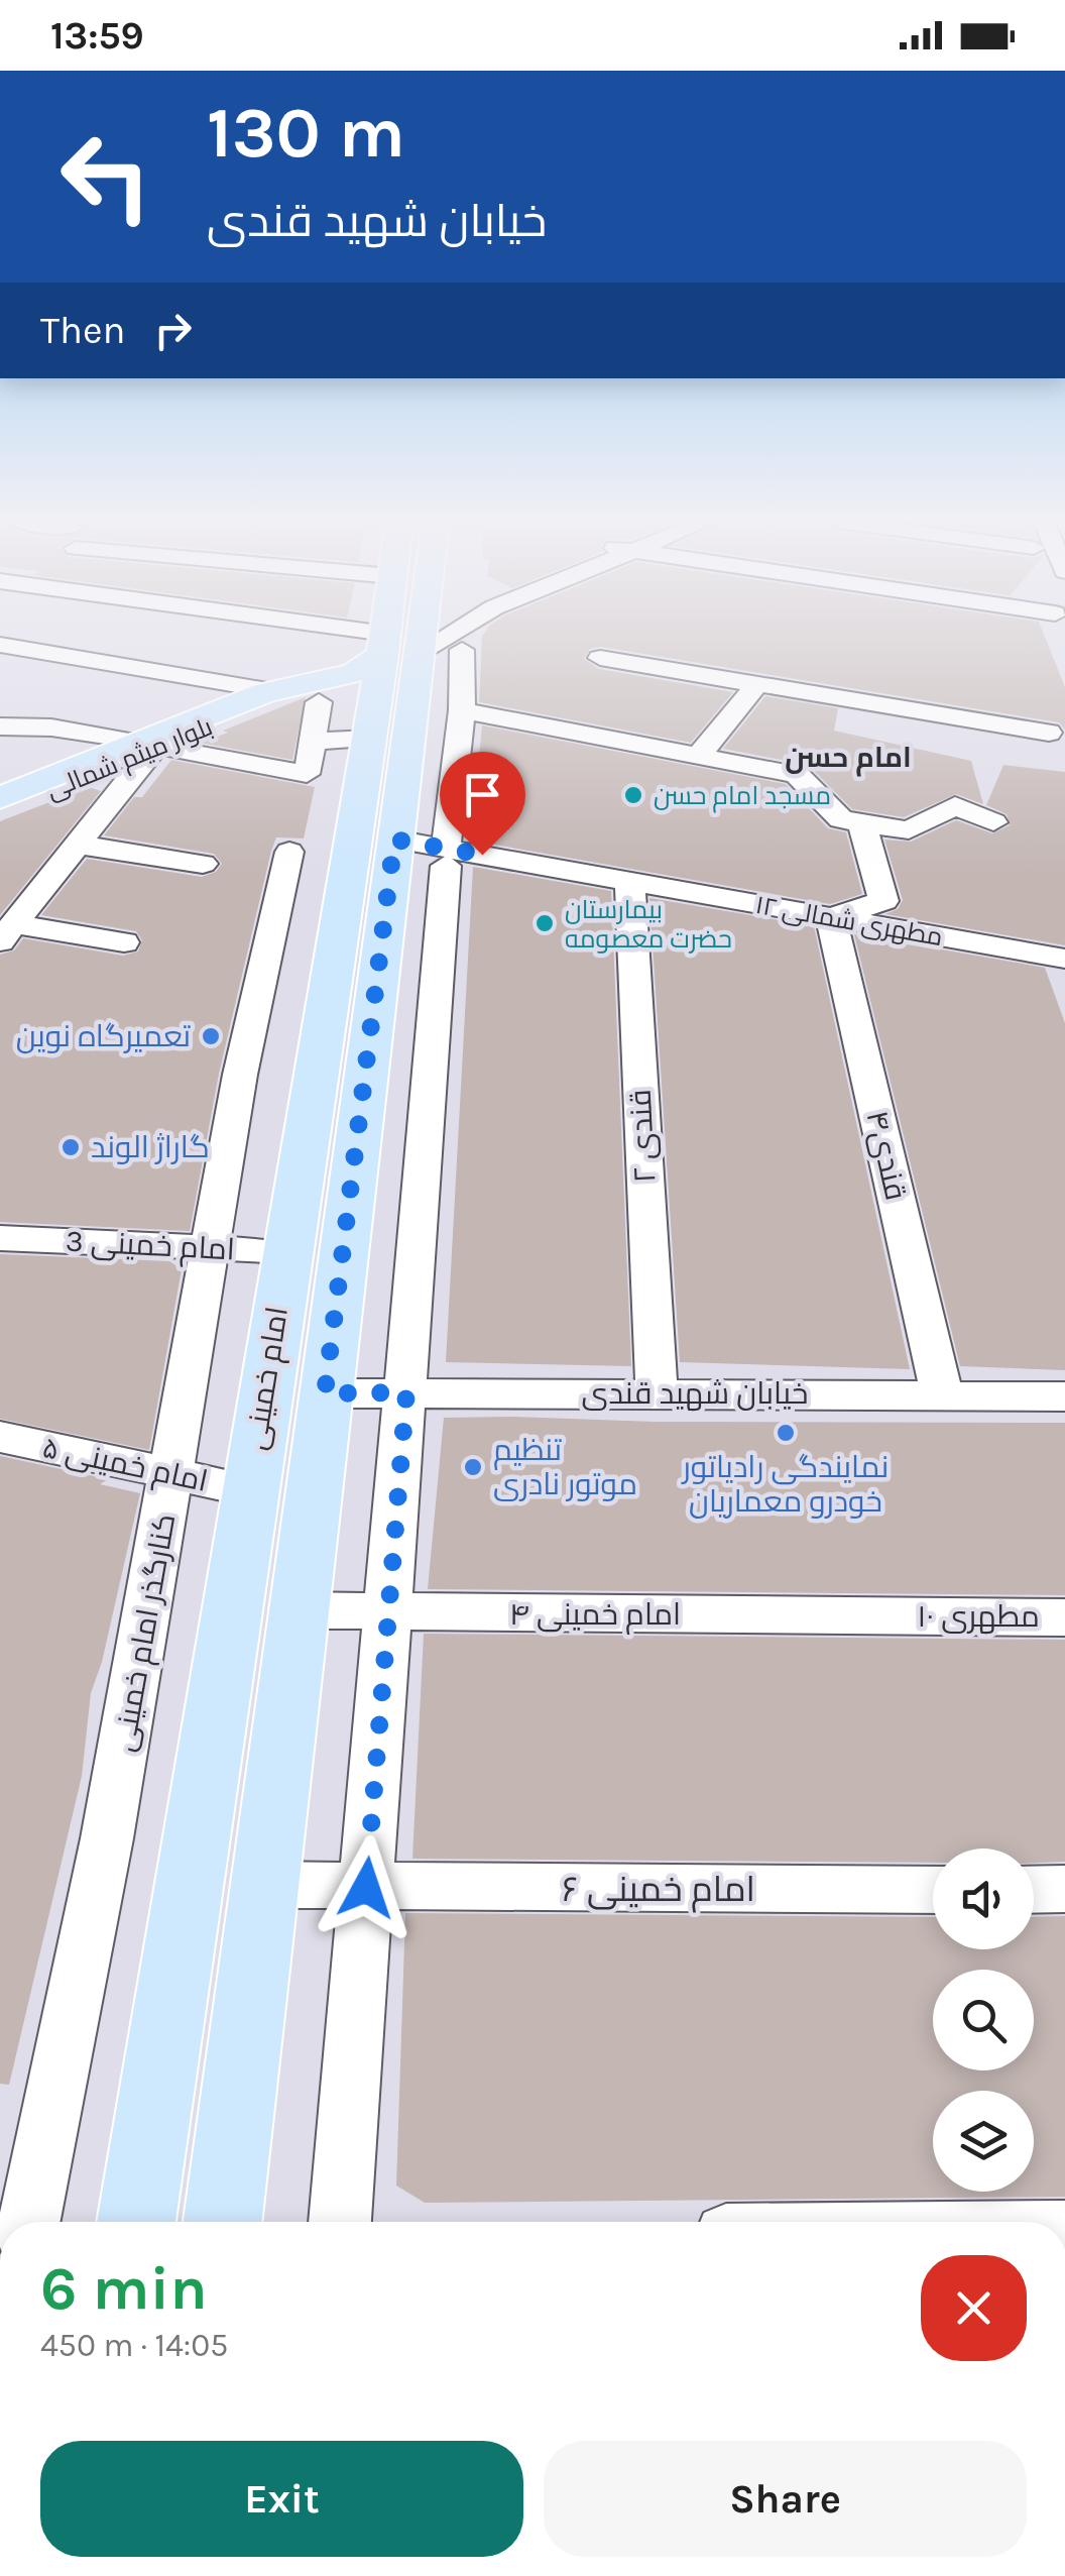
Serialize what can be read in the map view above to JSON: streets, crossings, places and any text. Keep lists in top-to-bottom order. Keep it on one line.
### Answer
{"streets":{"main road":["بلوار میثم شمالی","امام خمینی"],"street":["مطهری شمالی ۱۲","قندی ۲","قندی۴","امام خمینی 3","خیابان شهید قندی","امام خمینی ۵","امام خمینی ۴","مطهری ۱۰","کنارگذر امام خمینی","امام خمینی ۶"]},"crossings":[["بلوار میثم شمالی","امام خمینی"],["مطهری شمالی ۱۲","قندی ۲"],["مطهری شمالی ۱۲","قندی۴"],["مطهری شمالی ۱۲","امام خمینی"],["قندی ۲","خیابان شهید قندی"],["قندی۴","خیابان شهید قندی"],["امام خمینی 3","امام خمینی"],["امام خمینی 3","کنارگذر امام خمینی"],["امام خمینی","خیابان شهید قندی"],["امام خمینی","امام خمینی ۵"],["امام خمینی","امام خمینی ۴"],["امام خمینی","امام خمینی ۶"],["امام خمینی ۵","کنارگذر امام خمینی"],["امام خمینی ۴","مطهری ۱۰"]],"districts":["امام حسن"],"places":["مسجد امام حسن","بیمارستان حضرت معصومه","تعمیرگاه نوین","گاراژ الوند","نمایندگی رادیاتور خودرو معماریان","تنظیم موتور نادری"],"page":{"status":"13:59","turn":["130 m","خیابان شهید قندی"],"then":"Then","heading":["6 min","450 m · 14:05"],"buttons":["Exit","Share"]}}
